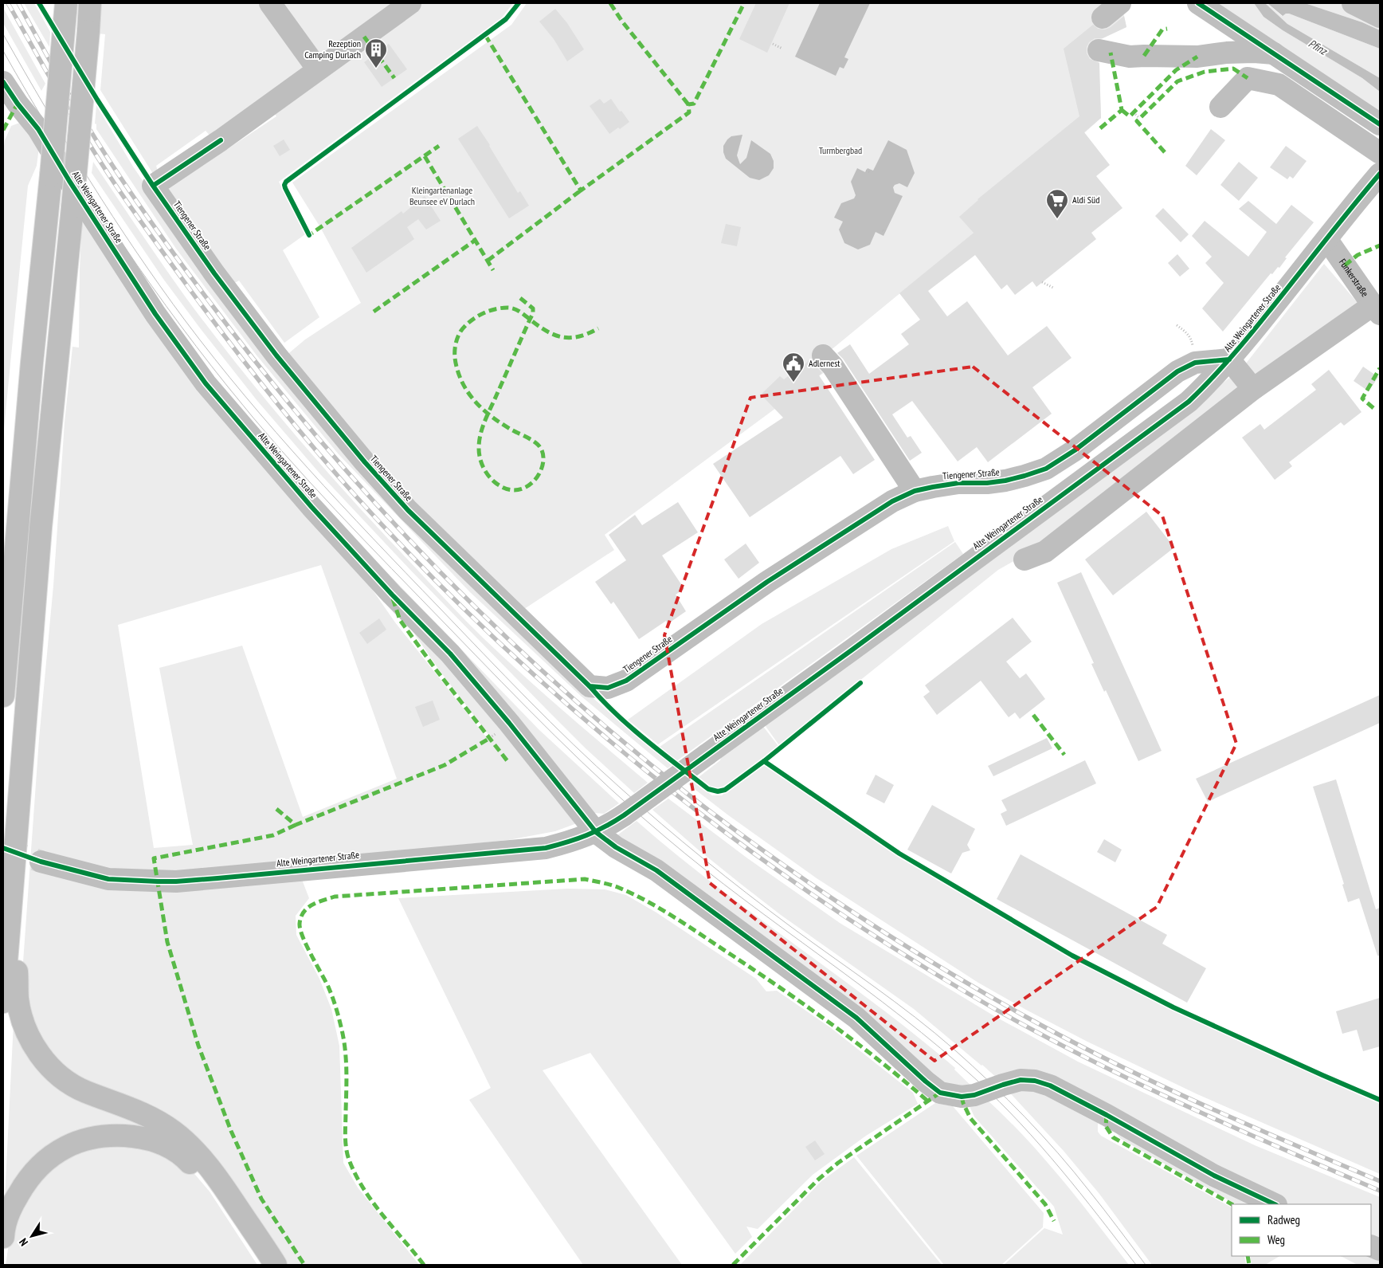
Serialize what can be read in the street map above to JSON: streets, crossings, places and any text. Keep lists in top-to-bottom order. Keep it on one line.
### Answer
{"streets":{"main road":["Alte Weingartener Straße","Tiengener Straße","Funkerstraße"]},"crossings":[["Alte Weingartener Straße","Tiengener Straße"],["Alte Weingartener Straße","Funkerstraße"]],"water":["Pfinz"],"parks":["Turmbergbad","Kleingartenanlage Beunsee eV Durlach"],"places":{"building":["Rezeption Camping Durlach"],"supermarket":["Aldi Süd"],"public building":["Adlernest"]},"legend":["Radweg","Weg"],"north":"bottom left"}
